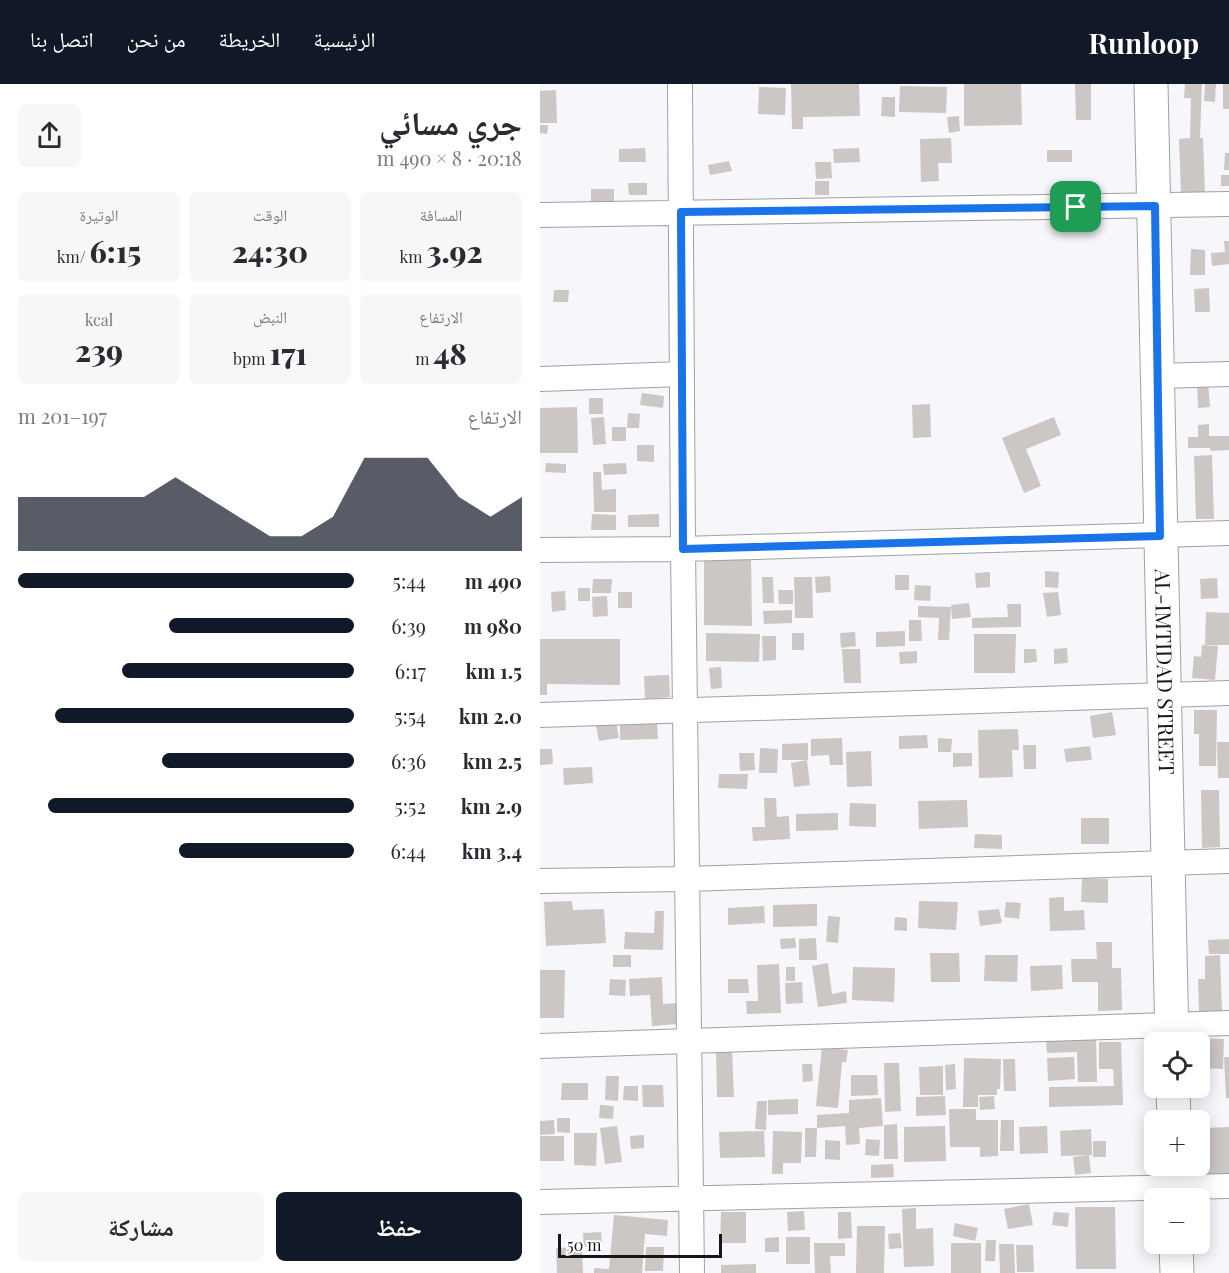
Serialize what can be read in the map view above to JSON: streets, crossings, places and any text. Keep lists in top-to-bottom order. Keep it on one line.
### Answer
{"streets":{"street":["AL-IMTIDAD STREET"]},"scale_bar":"50 m","page":{"header":"Runloop","nav":["الرئيسية","الخريطة","من نحن","اتصل بنا"],"heading":["جري مسائي","20:18 · 8 × 490 m"],"stats":[["المسافة","3.92 km"],["الوقت","24:30"],["الوتيرة","6:15 /km"],["الارتفاع","48 m"],["النبض","171 bpm"],["kcal","239"]],"chart":["الارتفاع","197–201 m"],"list":[{"name":"490 m","note":"5:44"},{"name":"980 m","note":"6:39"},{"name":"1.5 km","note":"6:17"},{"name":"2.0 km","note":"5:54"},{"name":"2.5 km","note":"6:36"},{"name":"2.9 km","note":"5:52"},{"name":"3.4 km","note":"6:44"}],"map_buttons":["+","−"],"buttons":["حفظ","مشاركة"],"scale":"50 m"}}
